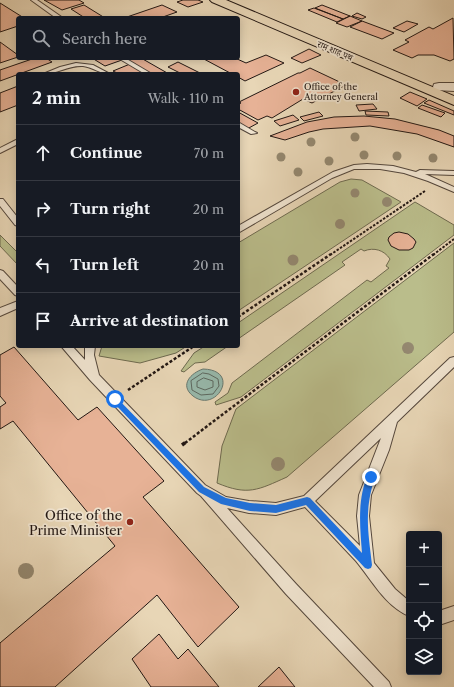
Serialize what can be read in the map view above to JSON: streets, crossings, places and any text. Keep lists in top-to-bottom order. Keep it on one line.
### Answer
{"streets":{"main road":["राम शाह पथ"]},"places":["Office of the Attorney General","Office of the Prime Minister"],"page":{"search":"Search here","heading":["2 min","Walk · 110 m"],"list":[["Continue","70 m"],["Turn right","20 m"],["Turn left","20 m"],"Arrive at destination"],"map_buttons":["+","−"]}}
